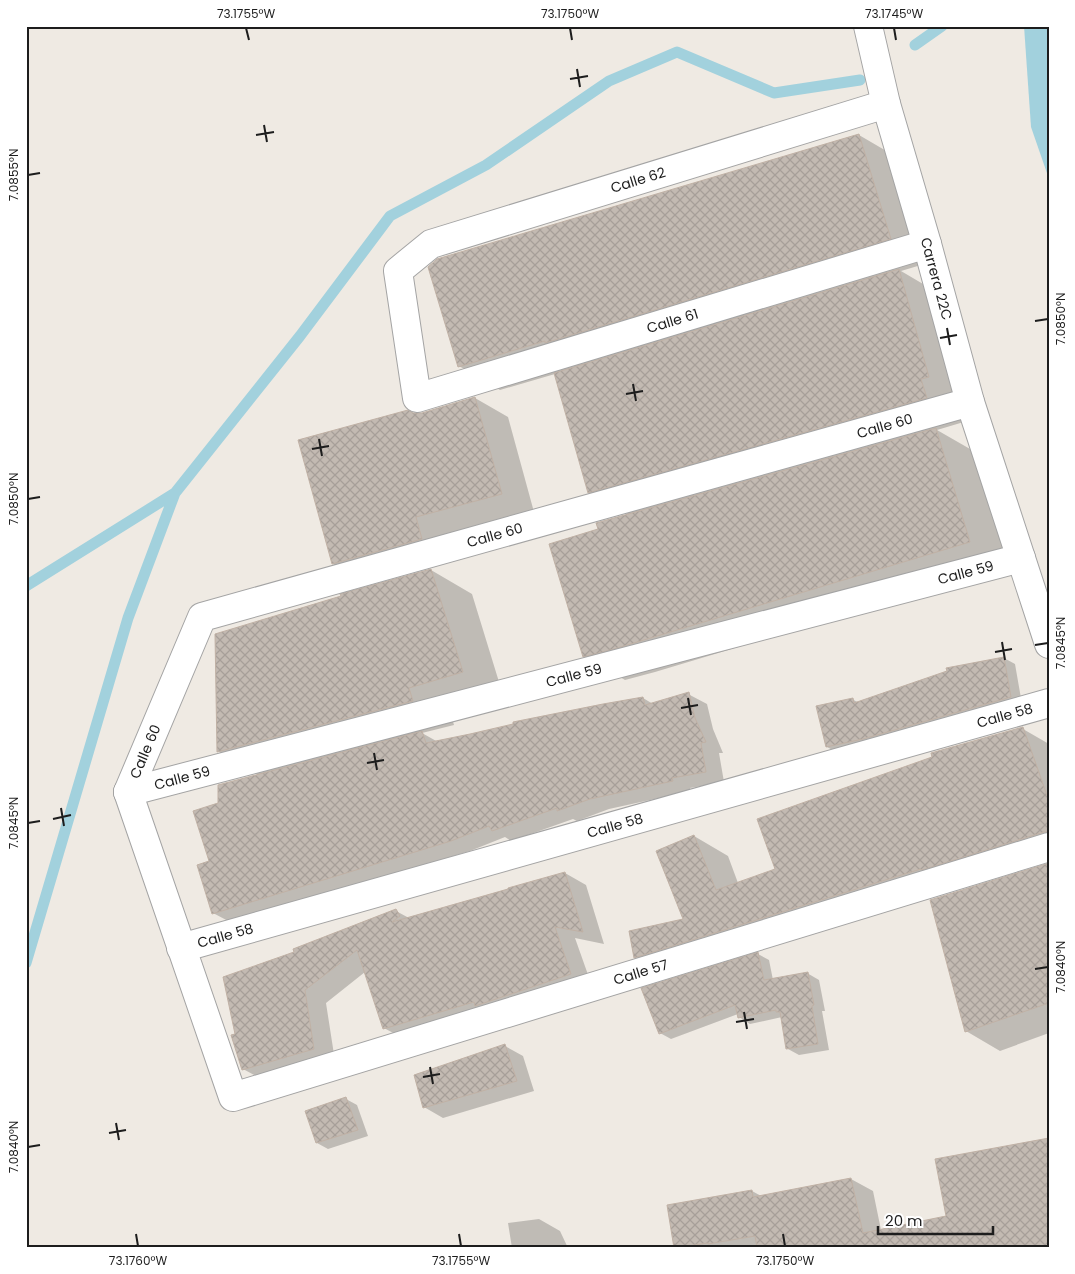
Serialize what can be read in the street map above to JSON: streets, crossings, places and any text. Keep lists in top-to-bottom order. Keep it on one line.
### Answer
{"streets":{"street":["Calle 62","Carrera 22C","Calle 61","Calle 60","Calle 59","Calle 58","Calle 57"]},"crossings":[["Calle 62","Carrera 22C"],["Calle 62","Calle 61"],["Carrera 22C","Calle 61"],["Carrera 22C","Calle 60"],["Carrera 22C","Calle 59"],["Calle 60","Calle 59"],["Calle 58","Calle 57"]],"scale_bar":"20 m","coordinates":["73.1755°W","73.1750°W","73.1745°W","7.0855°N","7.0850°N","7.0845°N","7.0840°N","73.1760°W"]}
